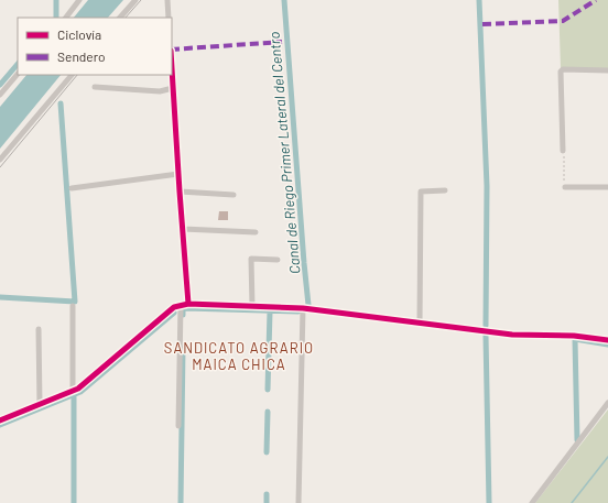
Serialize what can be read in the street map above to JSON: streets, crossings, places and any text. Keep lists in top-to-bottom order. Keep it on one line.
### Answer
{"districts":["SANDICATO AGRARIO MAICA CHICA"],"water":["Canal de Riego Primer Lateral del Centro"],"legend":["Ciclovía","Sendero"]}
